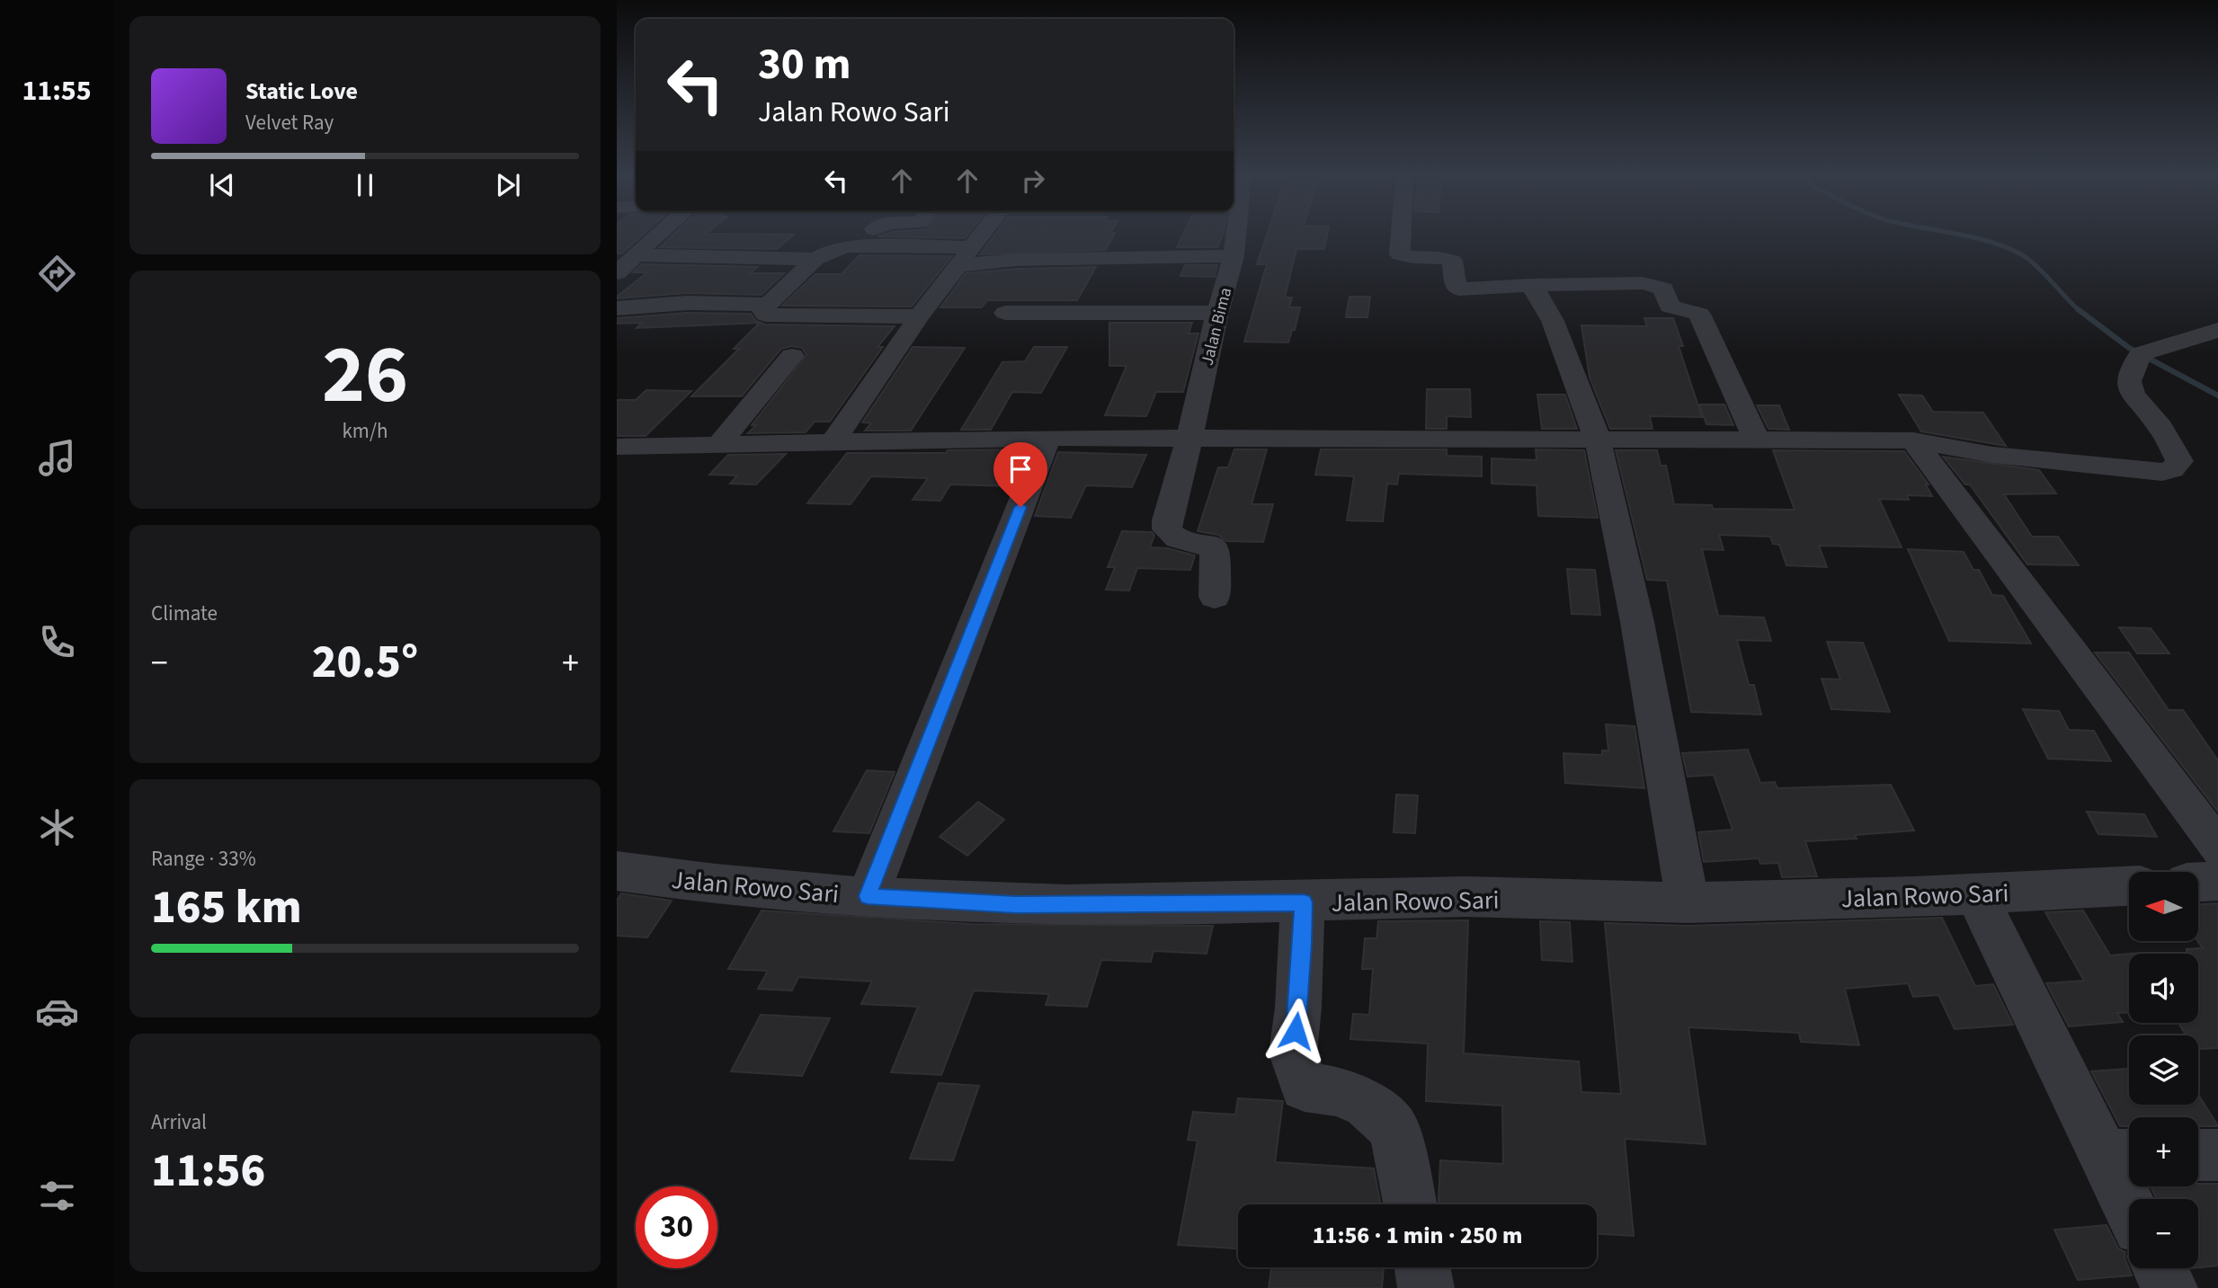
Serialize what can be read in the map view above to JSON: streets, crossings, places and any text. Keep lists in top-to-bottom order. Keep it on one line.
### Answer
{"streets":{"street":["Jalan Bima","Jalan Rowo Sari"]},"north":"left","page":{"tabs":"11:55","turn":["30 m","Jalan Rowo Sari"],"song":["Static Love","Velvet Ray"],"tile":[["26","km/h"],"Climate",["Range · 33%","165 km"],["Arrival","11:56"]],"heat":["−","20.5°","+"],"map_buttons":["+","−"],"limit":"30","trip":"11:56 · 1 min · 250 m"}}
